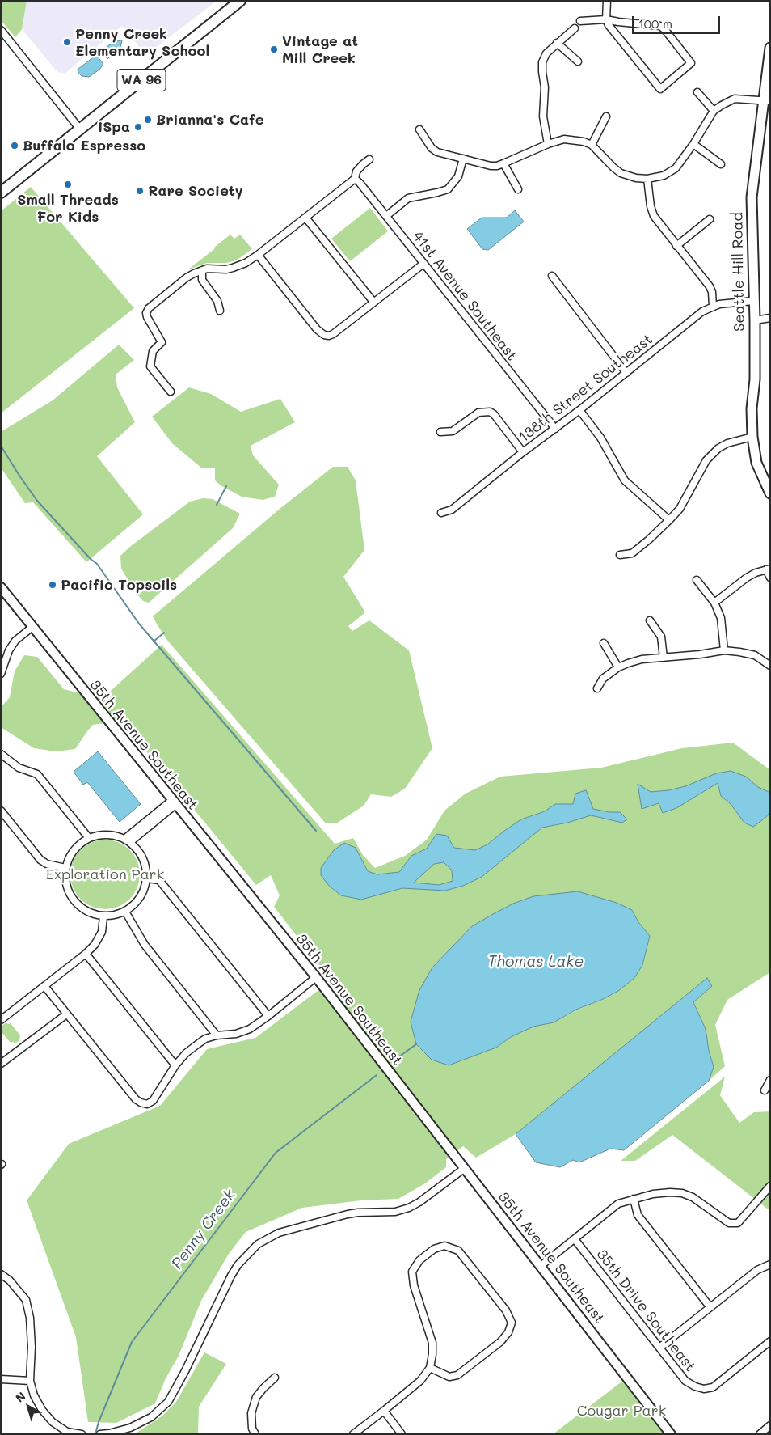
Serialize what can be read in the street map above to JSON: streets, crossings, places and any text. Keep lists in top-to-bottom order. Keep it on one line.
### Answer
{"streets":{"main road":["WA 96","Seattle Hill Road"],"street":["41st Avenue Southeast","138th Street Southeast","35th Avenue Southeast","35th Drive Southeast"]},"crossings":[["Seattle Hill Road","138th Street Southeast"],["41st Avenue Southeast","138th Street Southeast"]],"water":["Thomas Lake","Penny Creek"],"parks":["Exploration Park","Cougar Park"],"places":["Penny Creek Elementary School","Vintage at Mill Creek","Brianna's Cafe","iSpa","Buffalo Espresso","Small Threads For Kids","Rare Society","Pacific Topsoils"],"scale_bar":"100 m","north":"top left"}
